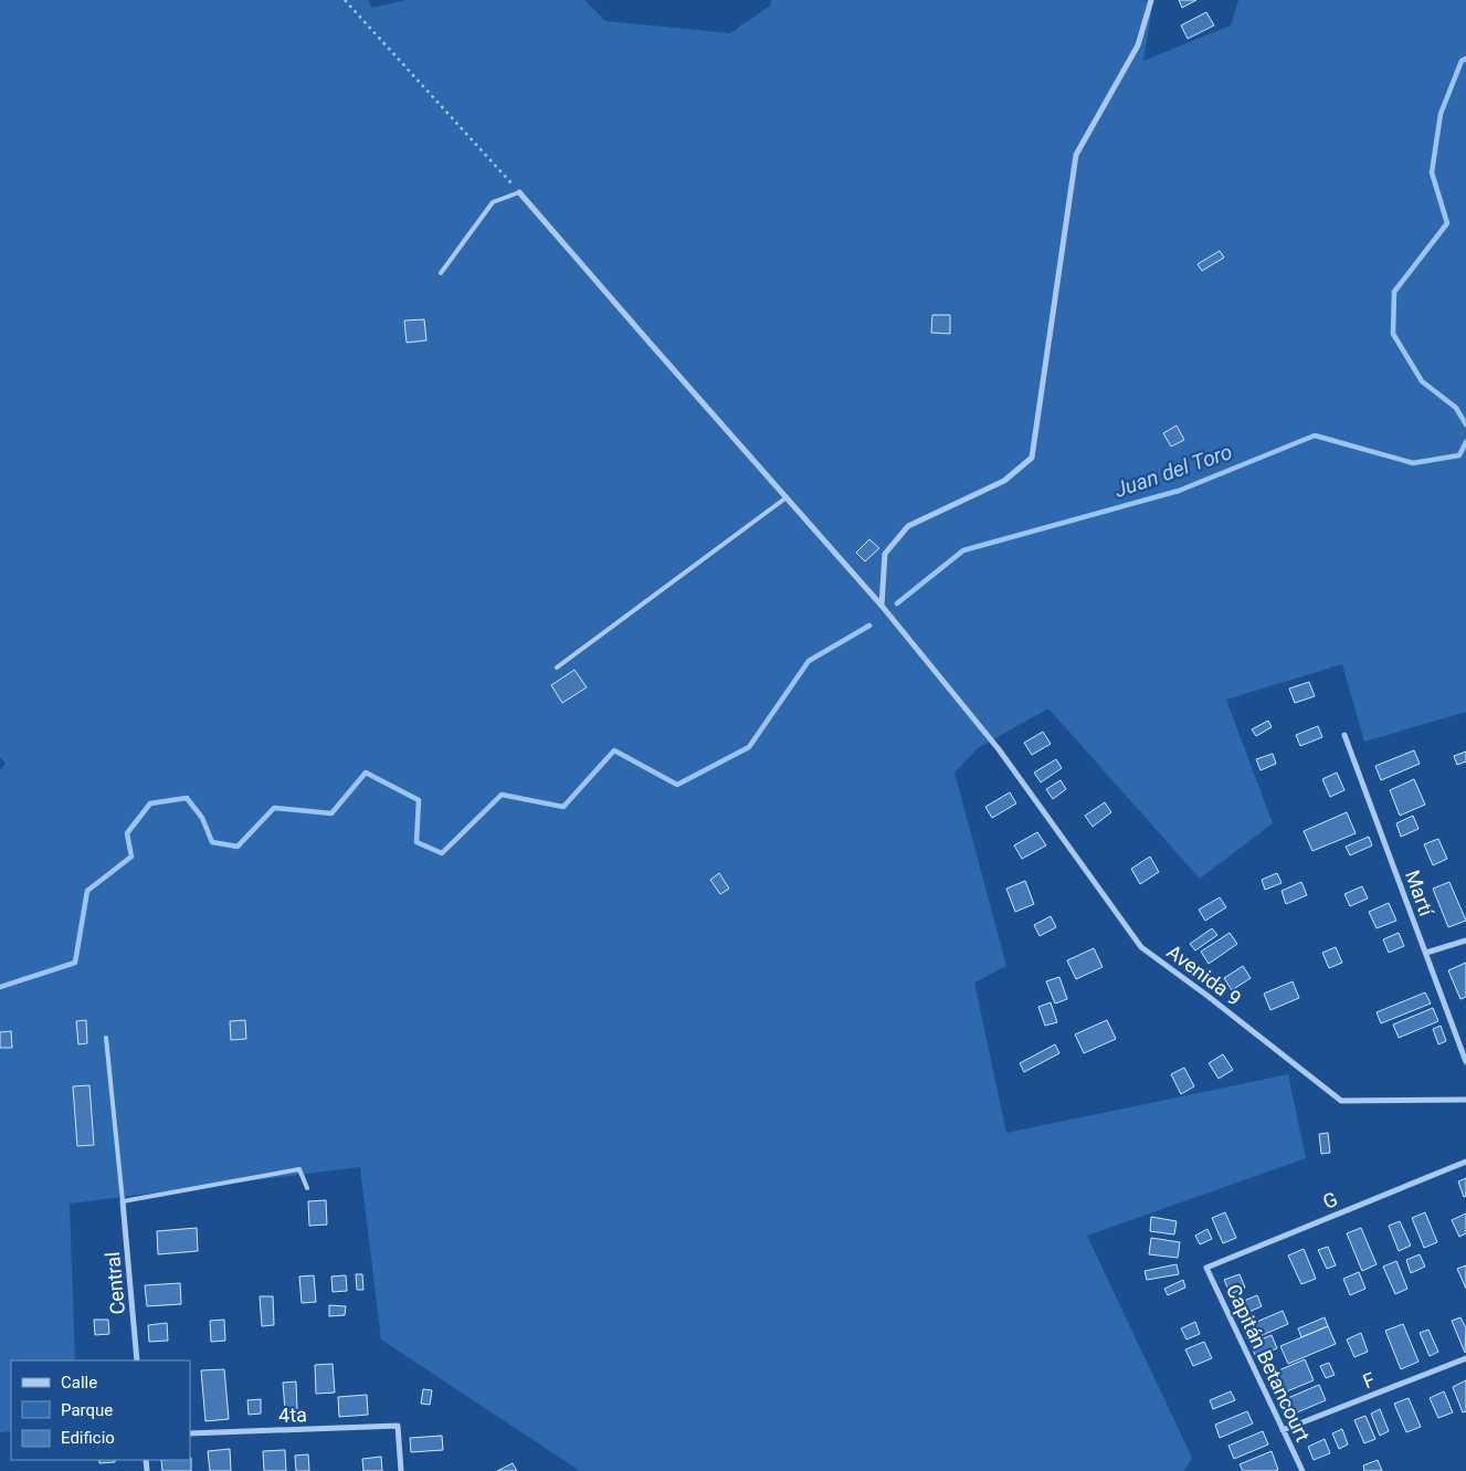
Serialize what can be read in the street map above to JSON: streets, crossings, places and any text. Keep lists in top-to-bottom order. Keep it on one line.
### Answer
{"streets":{"street":["Martí","Avenida 9","G","Central","Capitán Betancourt","F","4ta"]},"crossings":[["G","Capitán Betancourt"],["Capitán Betancourt","F"]],"water":["Juan del Toro"],"legend":["Calle","Parque","Edificio"]}
